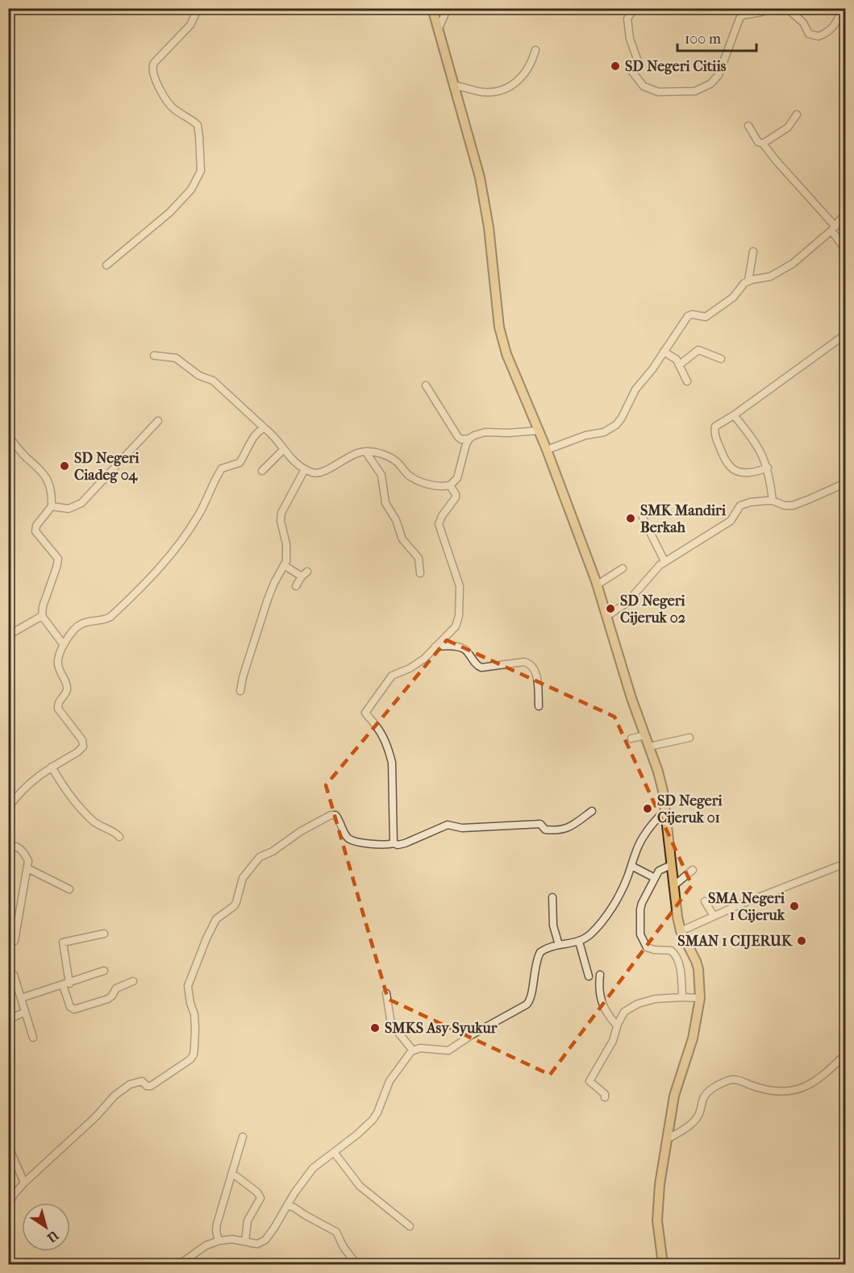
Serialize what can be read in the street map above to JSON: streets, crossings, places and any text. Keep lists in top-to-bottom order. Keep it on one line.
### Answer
{"places":["SD Negeri Citiis","SD Negeri Ciadeg 04","SMK Mandiri Berkah","SD Negeri Cijeruk 02","SD Negeri Cijeruk 01","SMA Negeri 1 Cijeruk","SMAN 1 CIJERUK","SMKS Asy Syukur"],"scale_bar":"100 m","north":"bottom right"}
